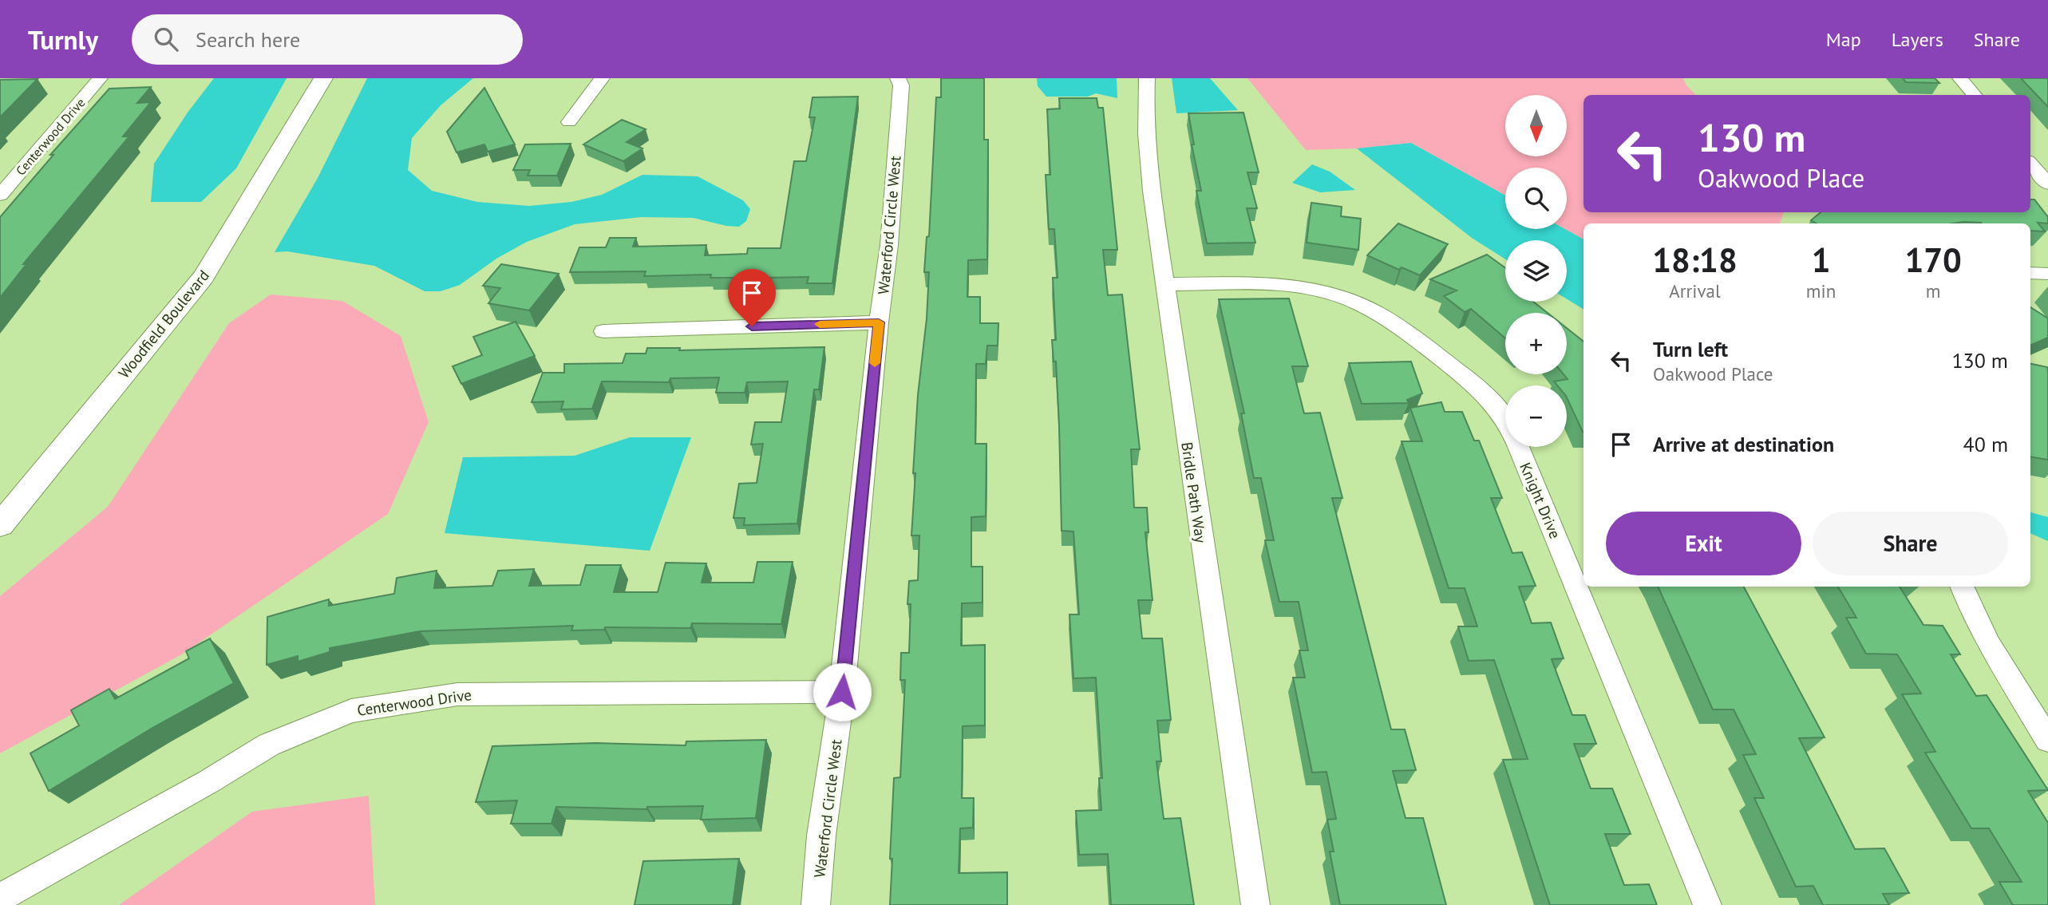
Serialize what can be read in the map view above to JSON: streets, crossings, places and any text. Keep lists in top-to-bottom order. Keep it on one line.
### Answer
{"streets":{"street":["Centerwood Drive","Waterford Circle West","Woodfield Boulevard","Bridle Path Way","Knight Drive"]},"crossings":[["Centerwood Drive","Waterford Circle West"],["Bridle Path Way","Knight Drive"]],"north":"bottom","page":{"header":"Turnly","search":"Search here","nav":["Map","Layers","Share"],"map_buttons":["+","−"],"turn":["130 m","Oakwood Place"],"eta":["18:18","Arrival","1","min","170","m"],"list":[{"name":"Turn left","note":"Oakwood Place","value":"130 m"},{"name":"Arrive at destination","value":"40 m"}],"buttons":["Exit","Share"]}}
